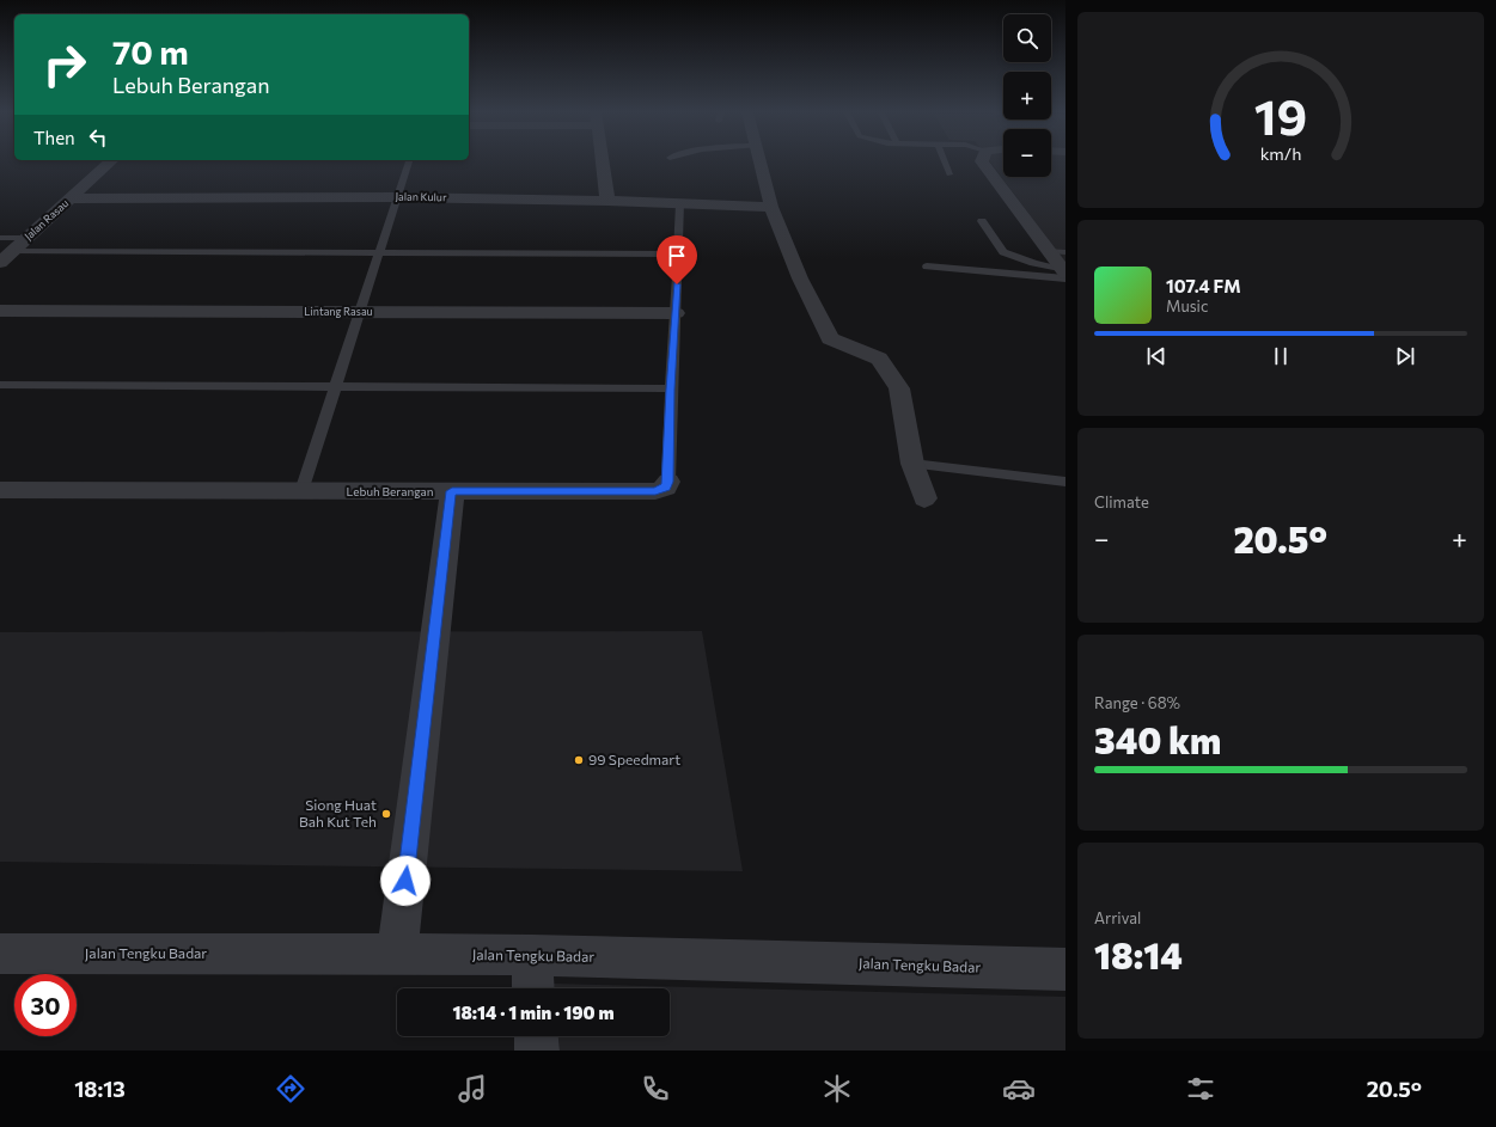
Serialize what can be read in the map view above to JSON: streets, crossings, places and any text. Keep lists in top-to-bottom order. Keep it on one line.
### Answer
{"streets":{"street":["Jalan Kulur","Jalan Rasau","Lintang Rasau","Lebuh Berangan","Jalan Tengku Badar"]},"crossings":[["Jalan Kulur","Jalan Rasau"],["Jalan Kulur","Lebuh Berangan"],["Lintang Rasau","Lebuh Berangan"]],"places":["99 Speedmart","Siong Huat Bah Kut Teh"],"page":{"map_buttons":["+","−"],"turn":["70 m","Lebuh Berangan"],"then":"Then","song":["107.4 FM","Music"],"tile":["Climate",["Range · 68%","340 km"],["Arrival","18:14"]],"heat":["−","20.5°","+"],"limit":"30","trip":"18:14 · 1 min · 190 m","tabs":["18:13","20.5°"],"gauge":["19","km/h"]}}
